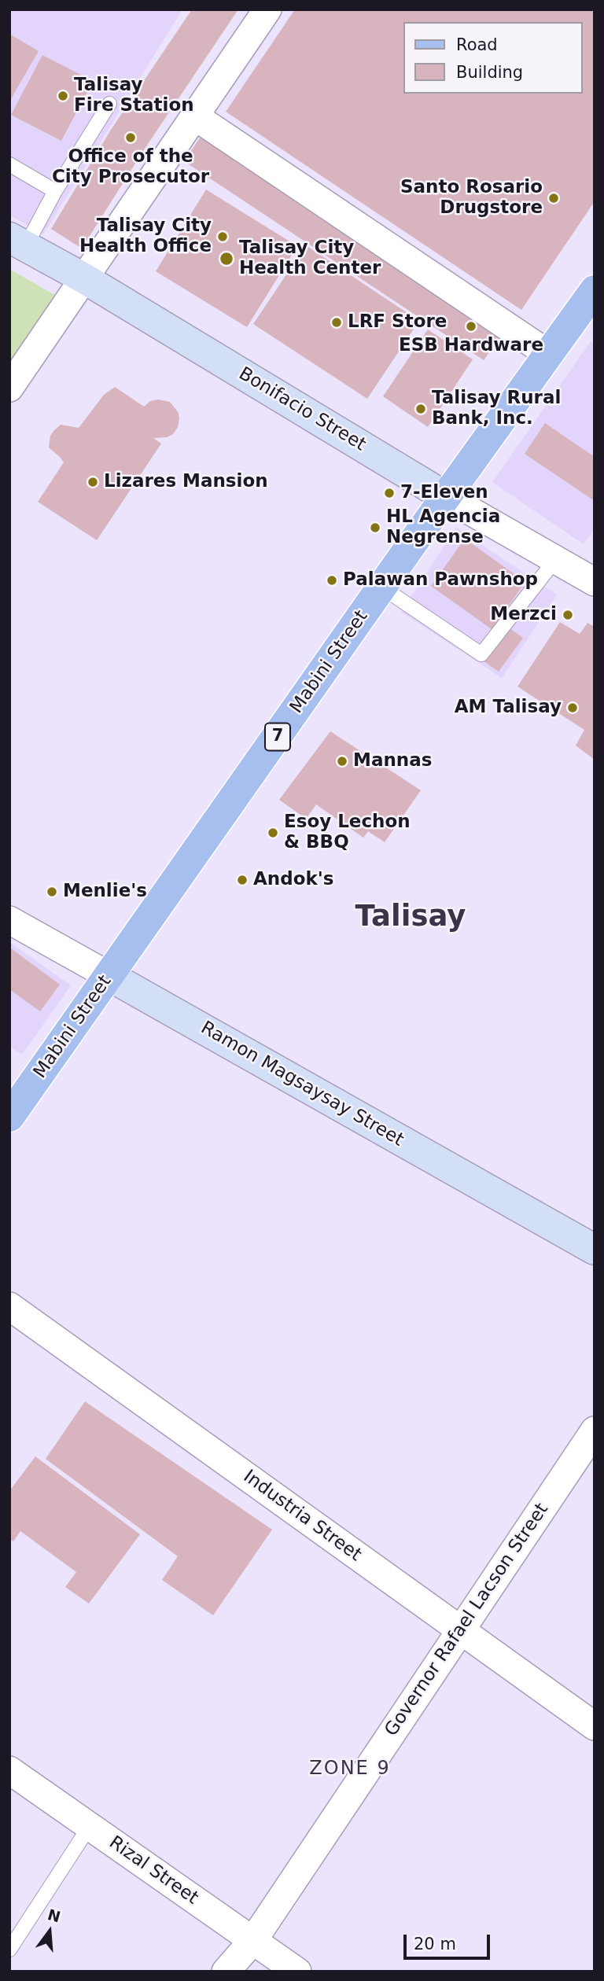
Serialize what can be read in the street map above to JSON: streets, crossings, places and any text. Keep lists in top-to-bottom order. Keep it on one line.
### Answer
{"streets":{"main road":["Bonifacio Street","Mabini Street","7","Ramon Magsaysay Street"],"street":["Industria Street","Governor Rafael Lacson Street","Rizal Street"]},"crossings":[["Bonifacio Street","Mabini Street"],["Mabini Street","Ramon Magsaysay Street"],["Industria Street","Governor Rafael Lacson Street"],["Governor Rafael Lacson Street","Rizal Street"]],"districts":["Talisay","ZONE 9"],"places":["Talisay Fire Station","Office of the City Prosecutor","Santo Rosario Drugstore","Talisay City Health Office","Talisay City Health Center","LRF Store","ESB Hardware","Talisay Rural Bank, Inc.","Lizares Mansion","7-Eleven","HL Agencia Negrense","Palawan Pawnshop","Merzci","AM Talisay","Mannas","Esoy Lechon & BBQ","Andok's","Menlie's"],"legend":["Road","Building"],"scale_bar":"20 m","north":"top"}
